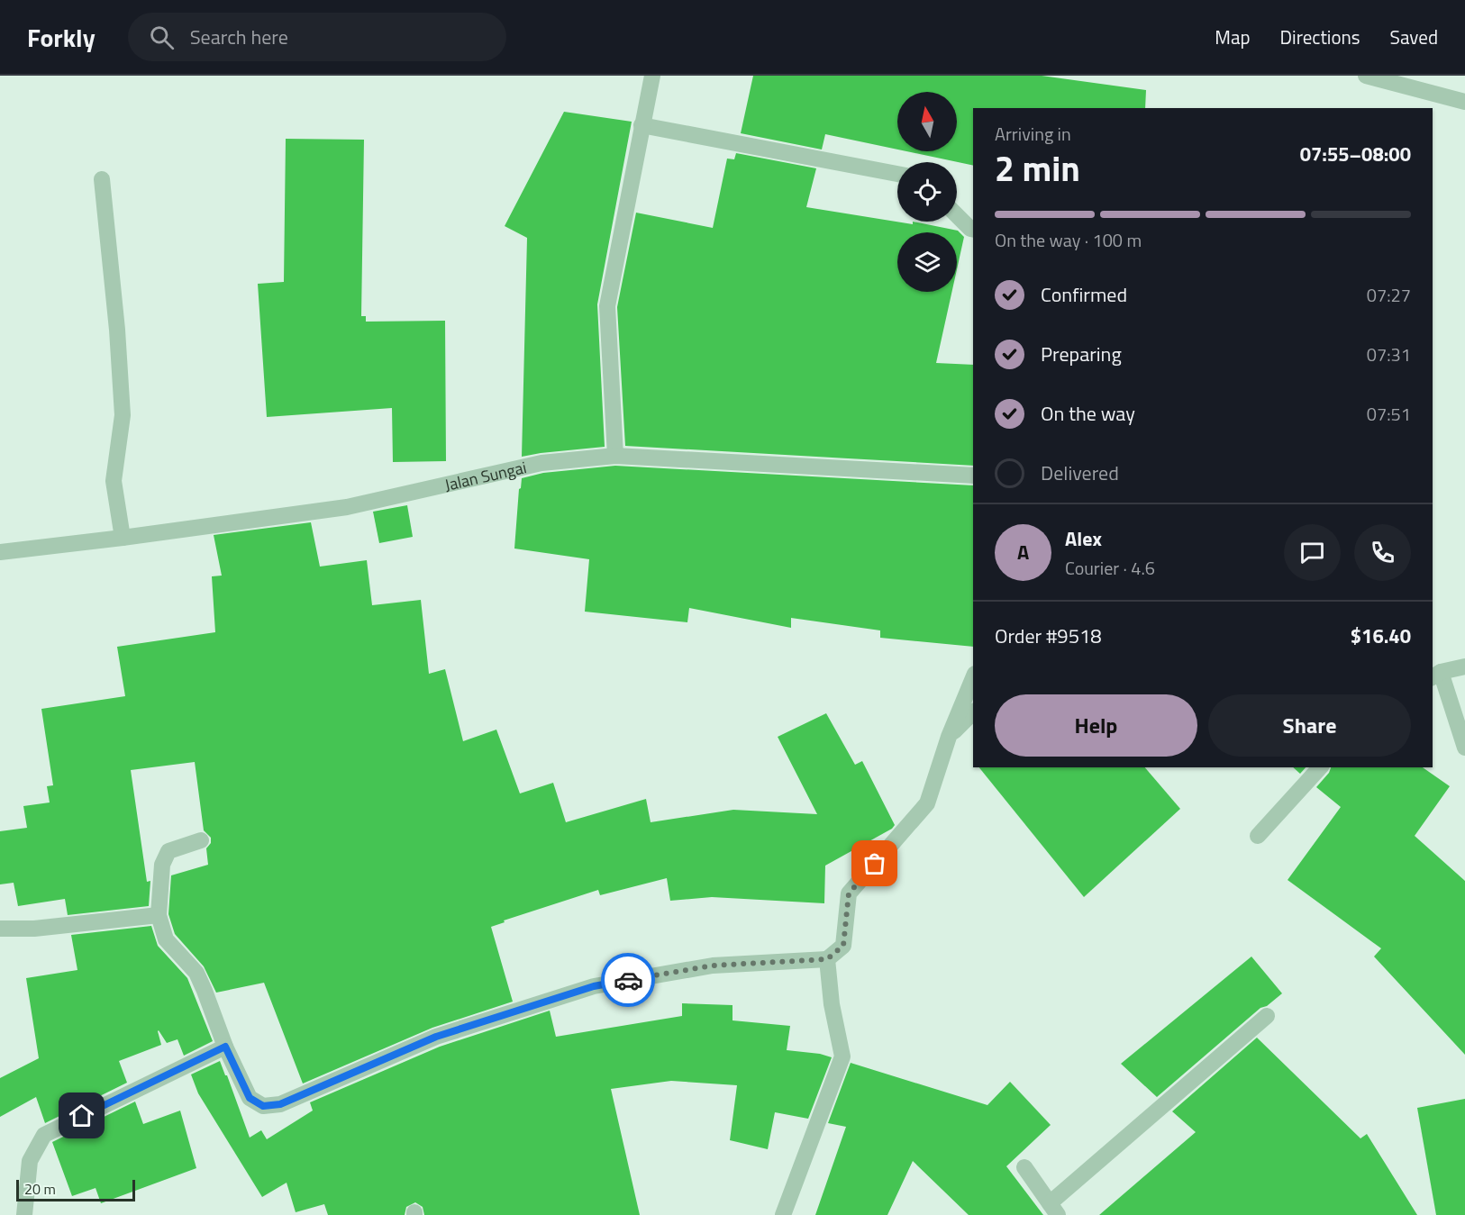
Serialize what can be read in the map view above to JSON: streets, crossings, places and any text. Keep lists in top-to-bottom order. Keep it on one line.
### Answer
{"streets":{"street":["Jalan Sungai"]},"scale_bar":"20 m","north":"top","page":{"header":"Forkly","search":"Search here","nav":["Map","Directions","Saved"],"heading":["2 min","Arriving in","07:55–08:00"],"panel":["Alex","Courier · 4.6","Order #9518","$16.40"],"bar":"On the way · 100 m","list":[["Confirmed","07:27"],["Preparing","07:31"],["On the way","07:51"],"Delivered"],"round":"A","buttons":["Help","Share"],"scale":"20 m"}}
